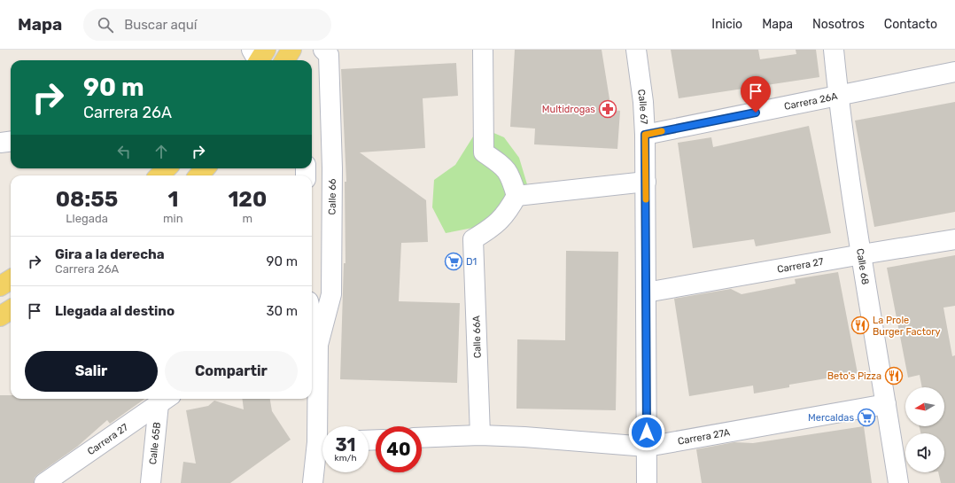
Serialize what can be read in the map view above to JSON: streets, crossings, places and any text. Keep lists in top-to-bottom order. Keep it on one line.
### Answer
{"streets":{"street":["Carrera 26A","Calle 67","Calle 66","Carrera 27","Calle 68","Calle 66A","Carrera 27A","Calle 65B"]},"crossings":[["Carrera 26A","Calle 67"],["Carrera 26A","Calle 68"],["Calle 67","Carrera 27"],["Calle 67","Carrera 27A"],["Carrera 27","Calle 68"],["Carrera 27","Calle 65B"],["Calle 68","Carrera 27A"],["Calle 66A","Carrera 27A"]],"places":{"pharmacy":["Multidrogas"],"supermarket":["D1","Mercaldas"],"restaurant":["La Prole Burger Factory","Beto's Pizza"]},"north":"left","page":{"header":"Mapa","search":"Buscar aquí","nav":["Inicio","Mapa","Nosotros","Contacto"],"turn":["90 m","Carrera 26A"],"eta":["08:55","Llegada","1","min","120","m"],"list":[{"name":"Gira a la derecha","note":"Carrera 26A","value":"90 m"},{"name":"Llegada al destino","value":"30 m"}],"buttons":["Salir","Compartir"],"speed":"31 km/h","limit":"40"}}
